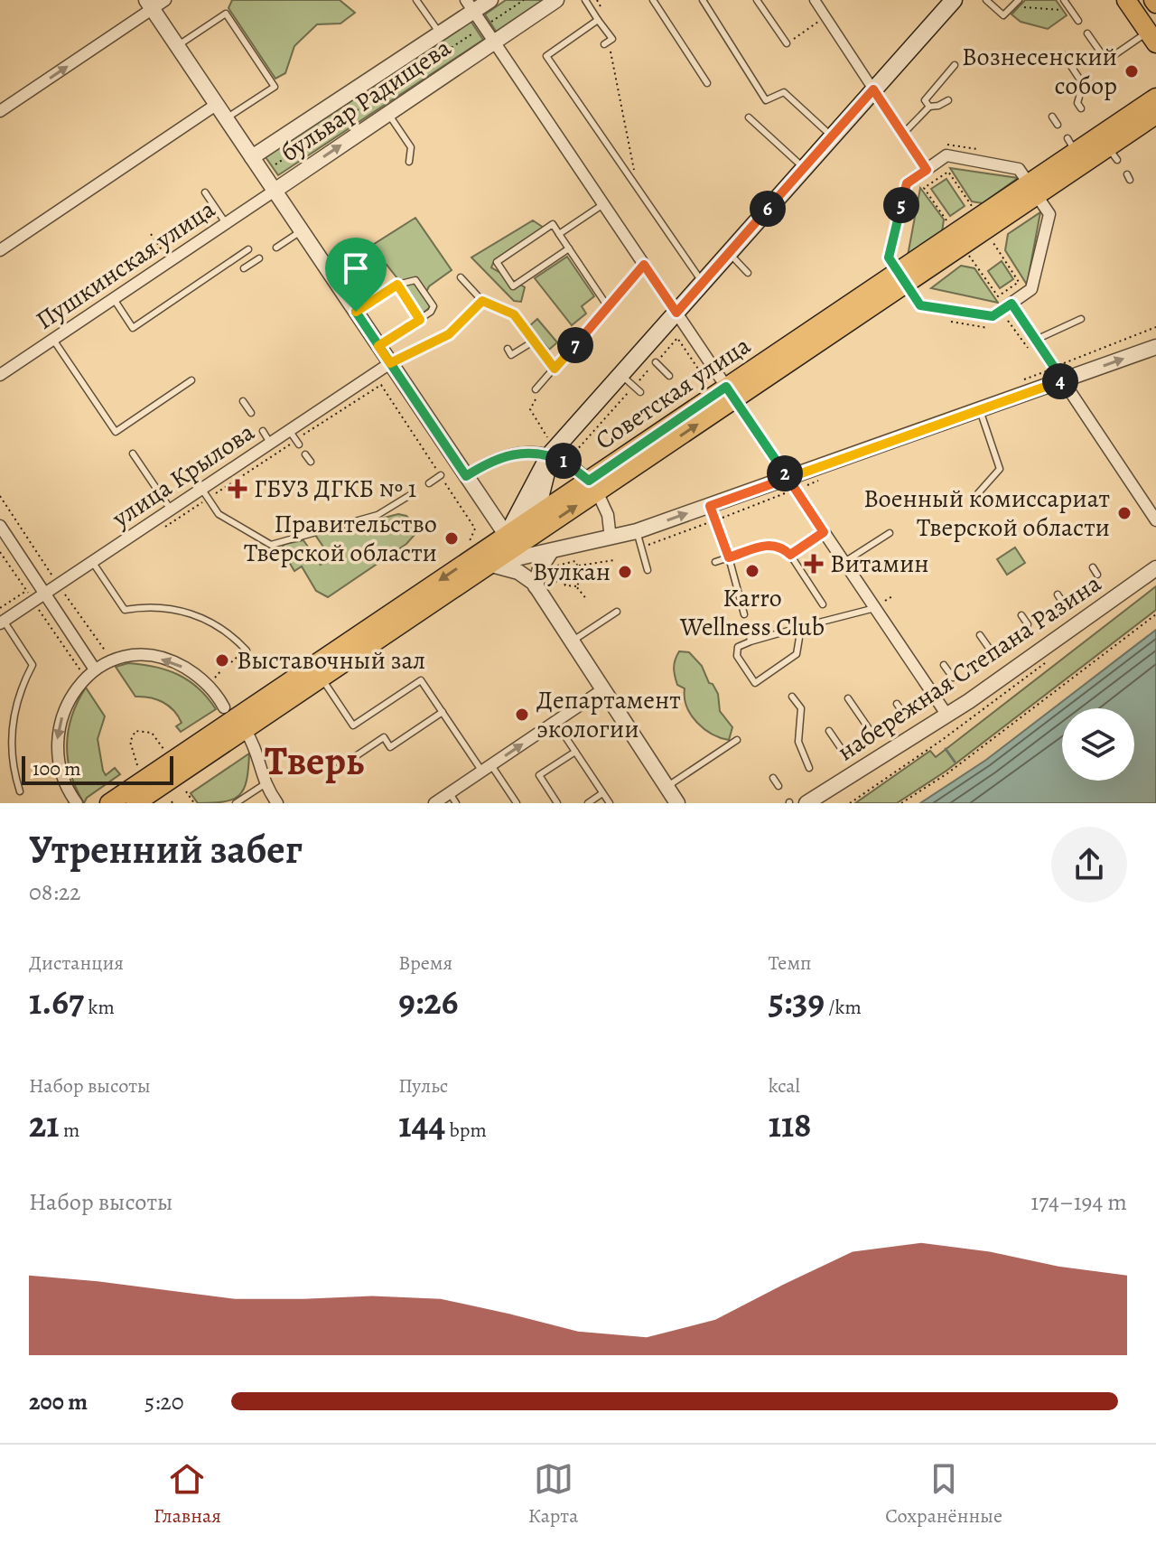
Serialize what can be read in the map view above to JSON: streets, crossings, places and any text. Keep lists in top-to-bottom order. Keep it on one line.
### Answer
{"streets":{"main road":["Советская улица"],"street":["бульвар Радищева","Пушкинская улица","улица Крылова","набережная Степана Разина"]},"crossings":[["бульвар Радищева","Пушкинская улица"]],"districts":["Тверь"],"places":{"other":["Вознесенский собор","Военный комиссариат Тверской области","Правительство Тверской области","Karro Wellness Club","Вулкан","Выставочный зал","Департамент экологии"],"health":["ГБУЗ ДГКБ № 1","Витамин"]},"scale_bar":"100 m","page":{"pins":["5","6","7","4","1","2"],"scale":"100 m","heading":["Утренний забег","08:22"],"stats":[["Дистанция","1.67 km"],["Время","9:26"],["Темп","5:39 /km"],["Набор высоты","21 m"],["Пульс","144 bpm"],["kcal","118"]],"chart":["Набор высоты","174–194 m"],"list":[{"name":"200 m","note":"5:20"}],"tabs":["Главная","Карта","Сохранённые"]}}
